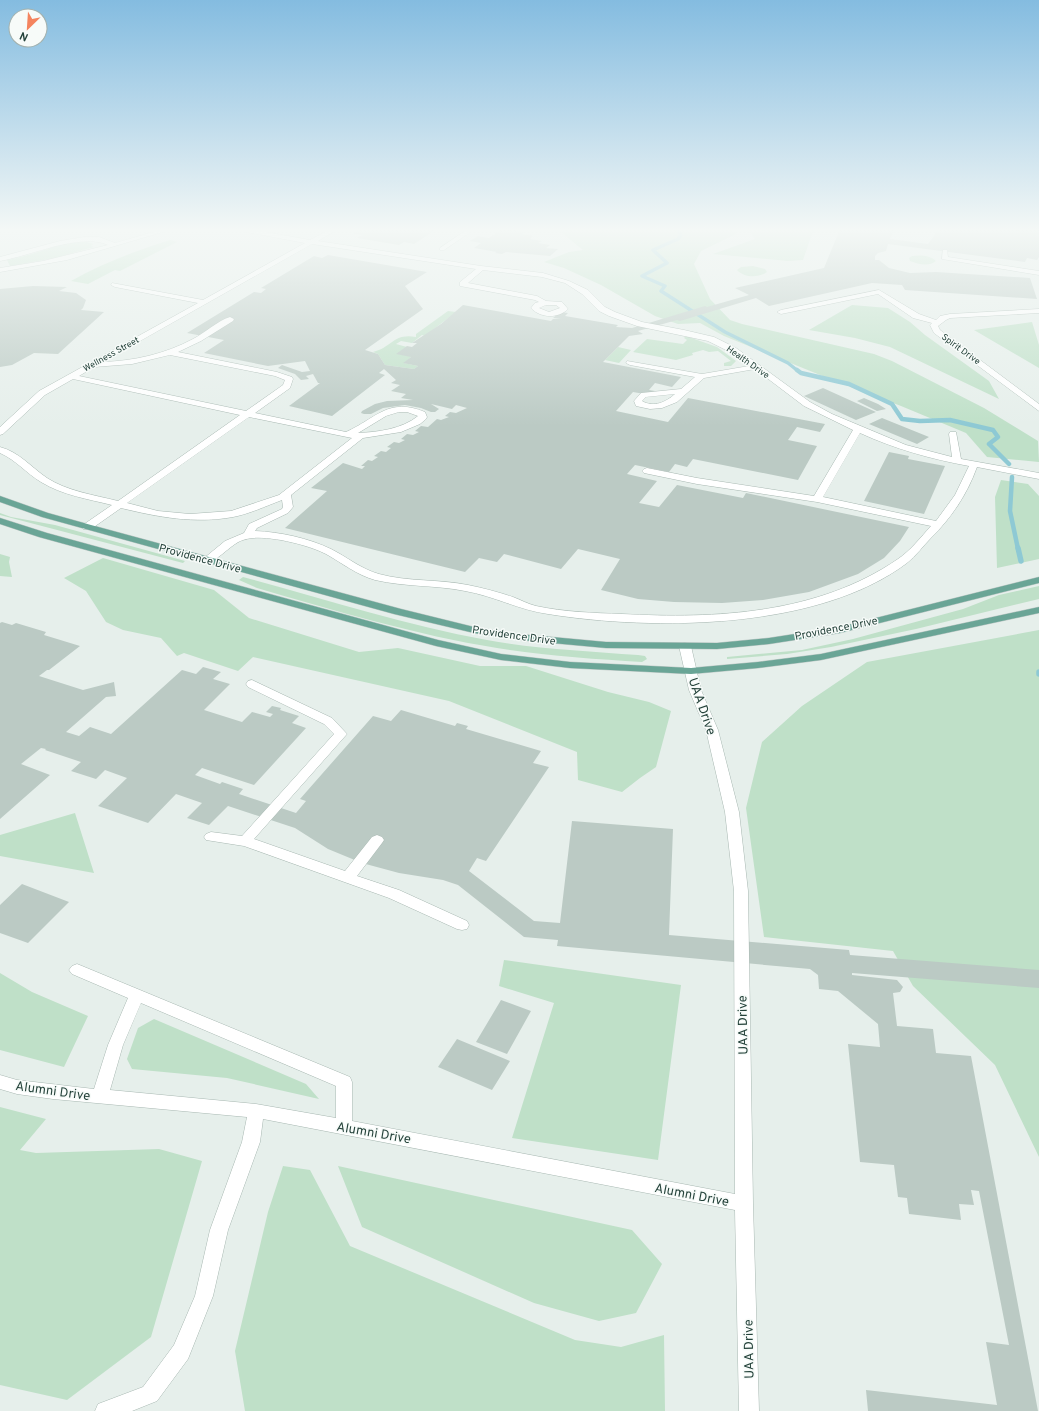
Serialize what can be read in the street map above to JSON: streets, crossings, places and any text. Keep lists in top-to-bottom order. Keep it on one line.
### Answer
{"streets":{"main road":["Providence Drive"],"street":["Spirit Drive","Wellness Street","Health Drive","UAA Drive","Alumni Drive"]},"crossings":[["Providence Drive","UAA Drive"],["UAA Drive","Alumni Drive"]],"north":"bottom left"}
